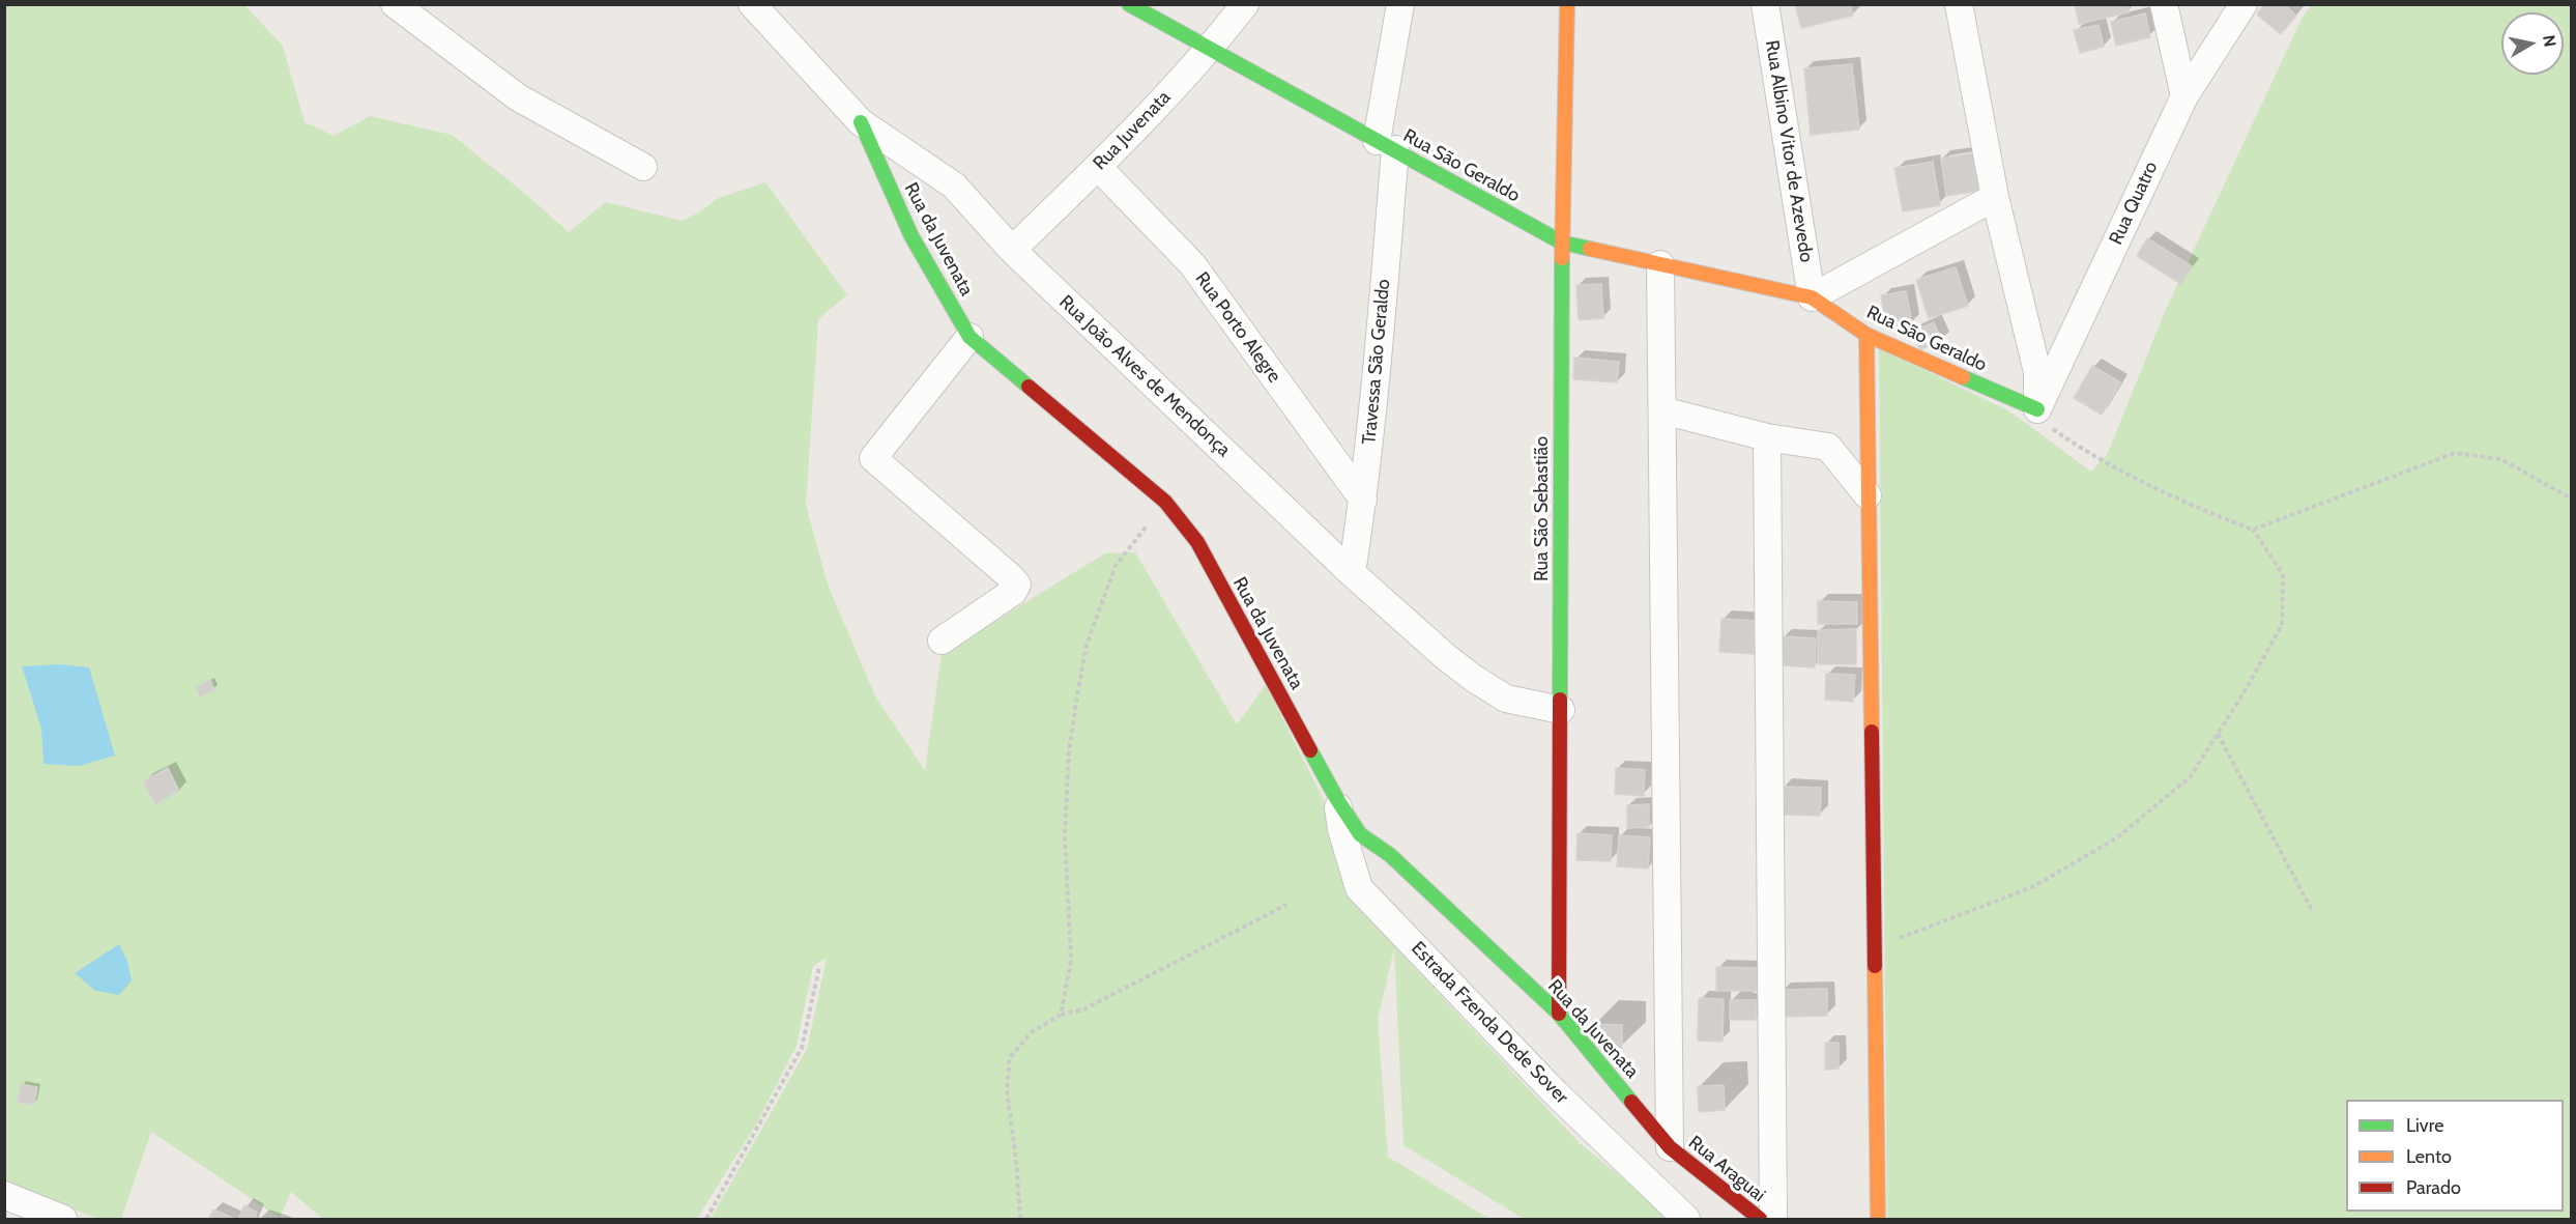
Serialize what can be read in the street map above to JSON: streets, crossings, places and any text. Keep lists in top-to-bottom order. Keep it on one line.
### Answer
{"streets":{"street":["Rua Juvenata","Rua Albino Vitor de Azevedo","Rua São Geraldo","Rua Quatro","Rua da Juvenata","Rua Porto Alegre","Travessa São Geraldo","Rua João Alves de Mendonça","Rua São Sebastião","Estrada Fzenda Dede Sover","Rua Araguai"]},"crossings":[["Rua Juvenata","Rua São Geraldo"],["Rua Juvenata","Rua Porto Alegre"],["Rua Juvenata","Rua João Alves de Mendonça"],["Rua Albino Vitor de Azevedo","Rua São Geraldo"],["Rua São Geraldo","Rua Quatro"],["Rua São Geraldo","Travessa São Geraldo"],["Rua São Geraldo","Rua São Sebastião"],["Rua da Juvenata","Rua João Alves de Mendonça"],["Rua da Juvenata","Rua São Sebastião"],["Rua da Juvenata","Estrada Fzenda Dede Sover"],["Rua da Juvenata","Rua Araguai"],["Rua Porto Alegre","Travessa São Geraldo"],["Travessa São Geraldo","Rua João Alves de Mendonça"],["Rua João Alves de Mendonça","Rua São Sebastião"]],"legend":["Livre","Lento","Parado"],"north":"right"}
